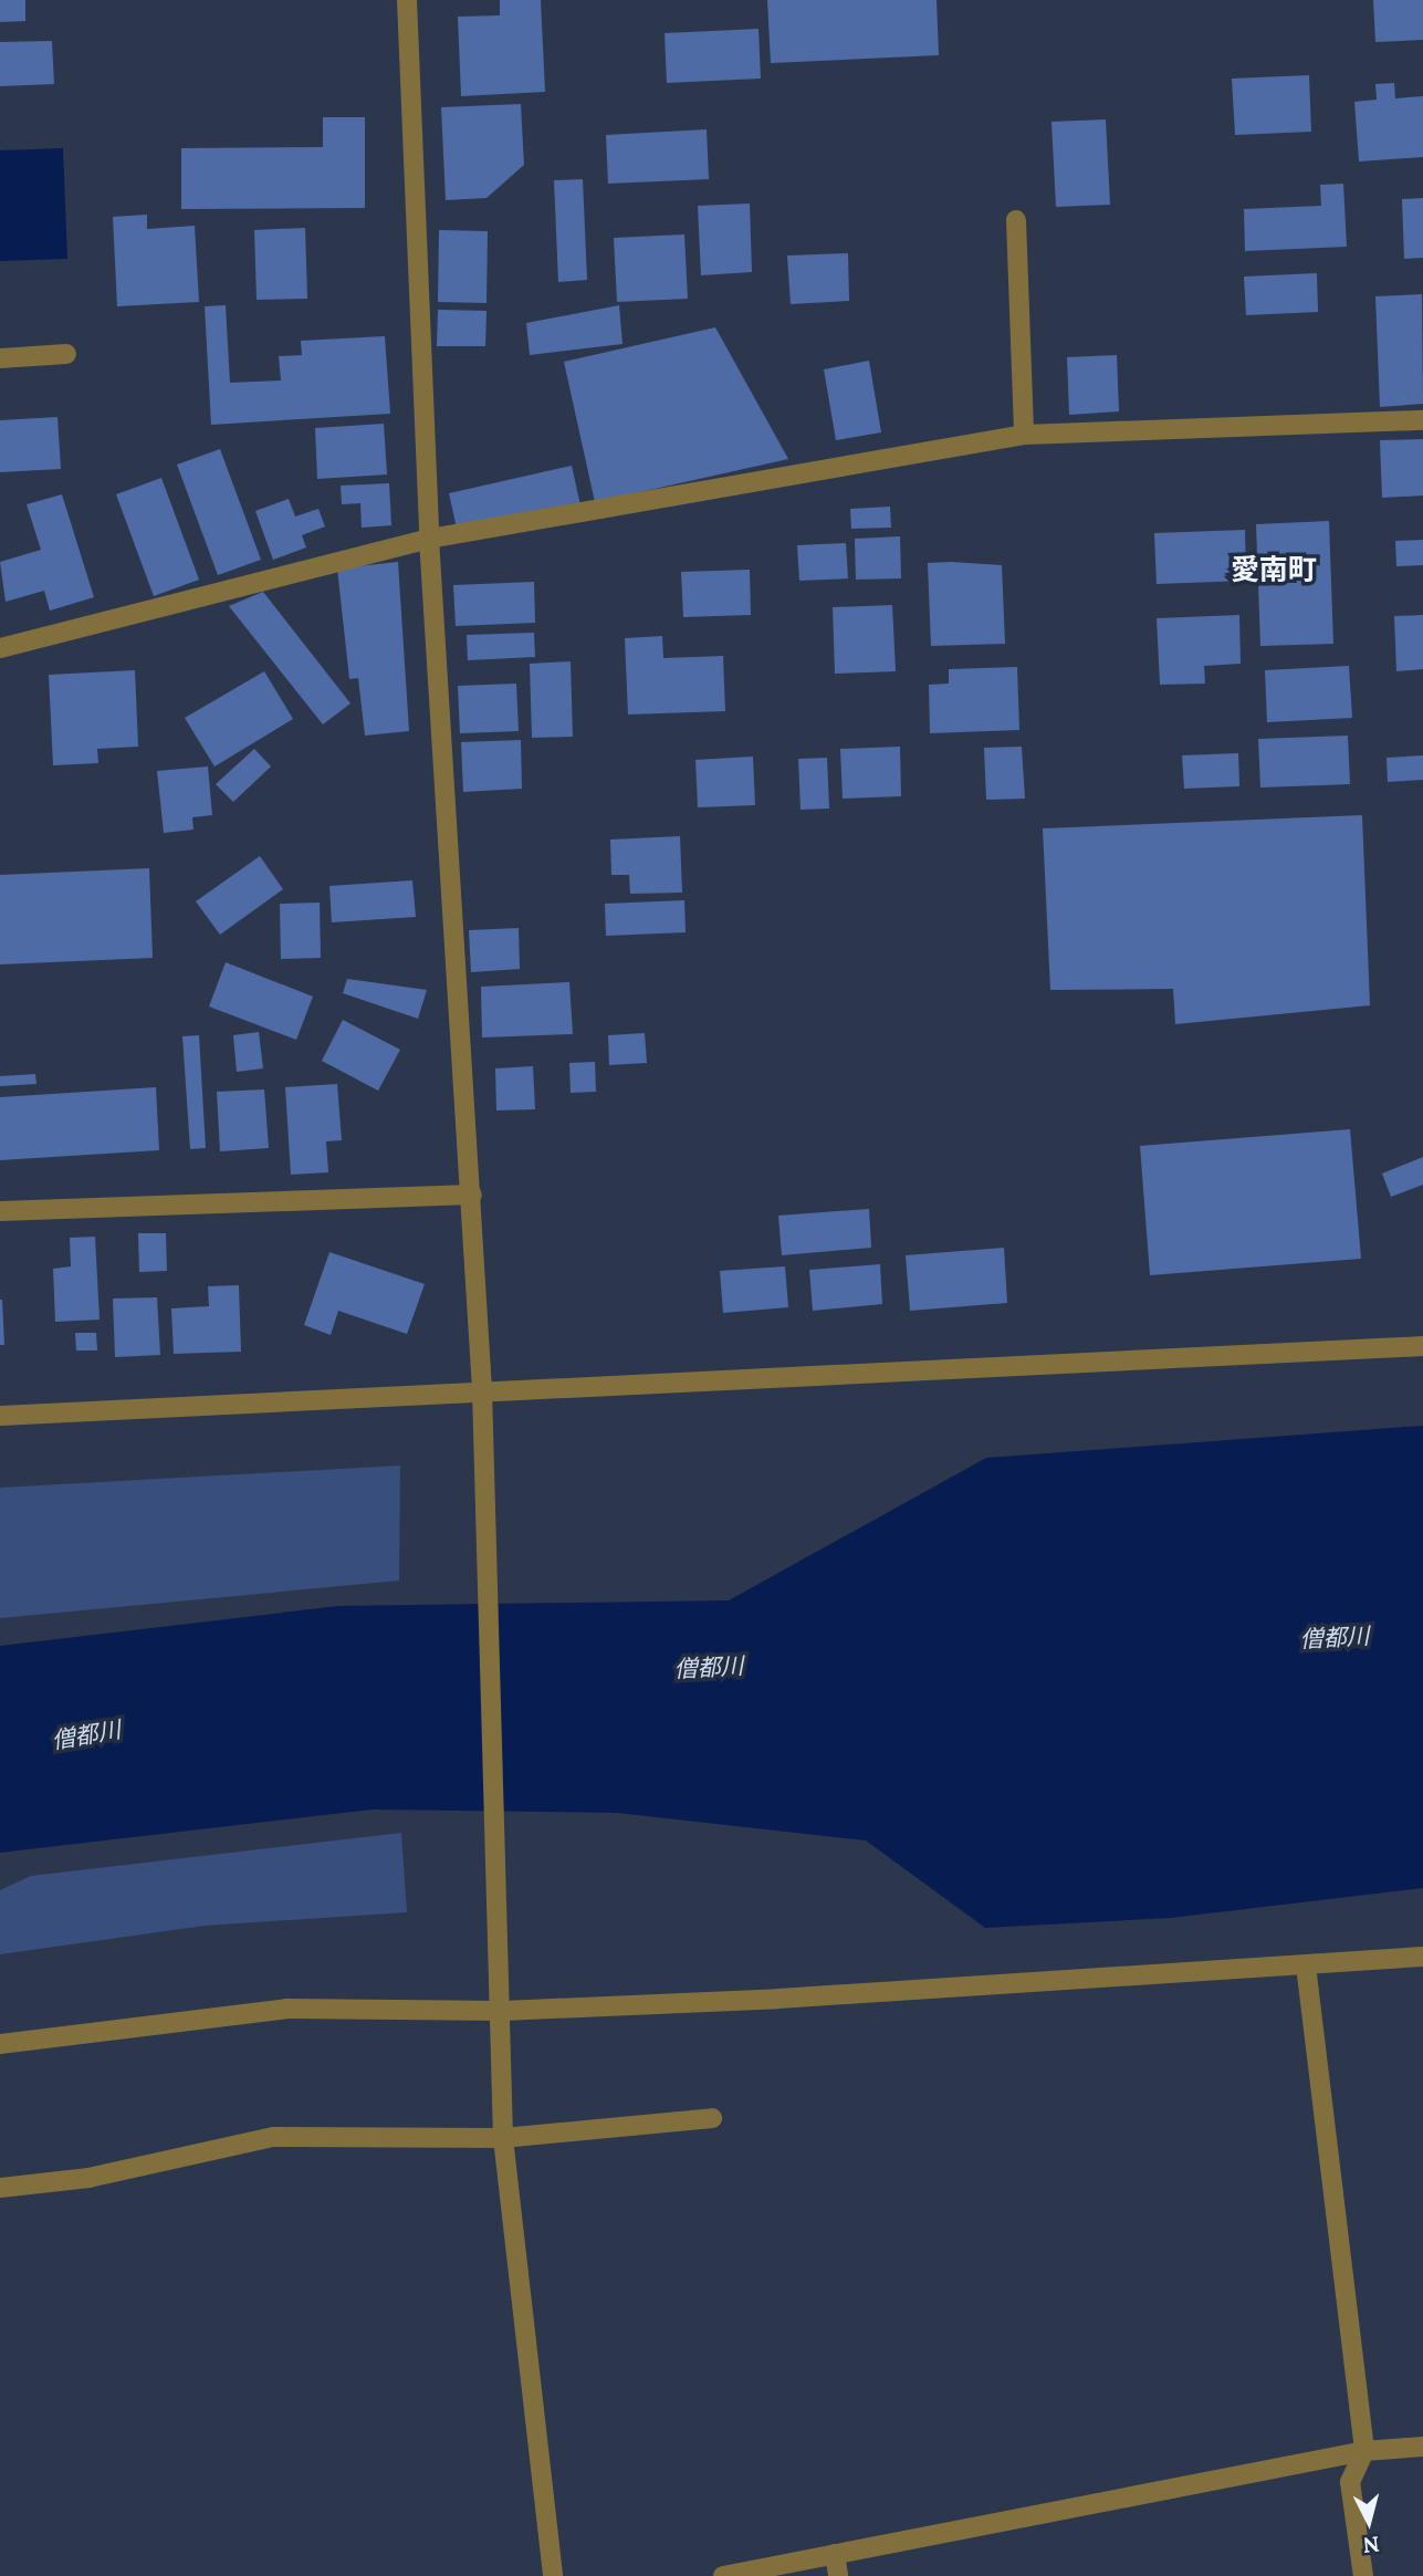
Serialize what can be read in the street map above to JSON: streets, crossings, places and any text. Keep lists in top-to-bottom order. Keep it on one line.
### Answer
{"districts":["愛南町"],"water":["僧都川"],"north":"bottom"}
